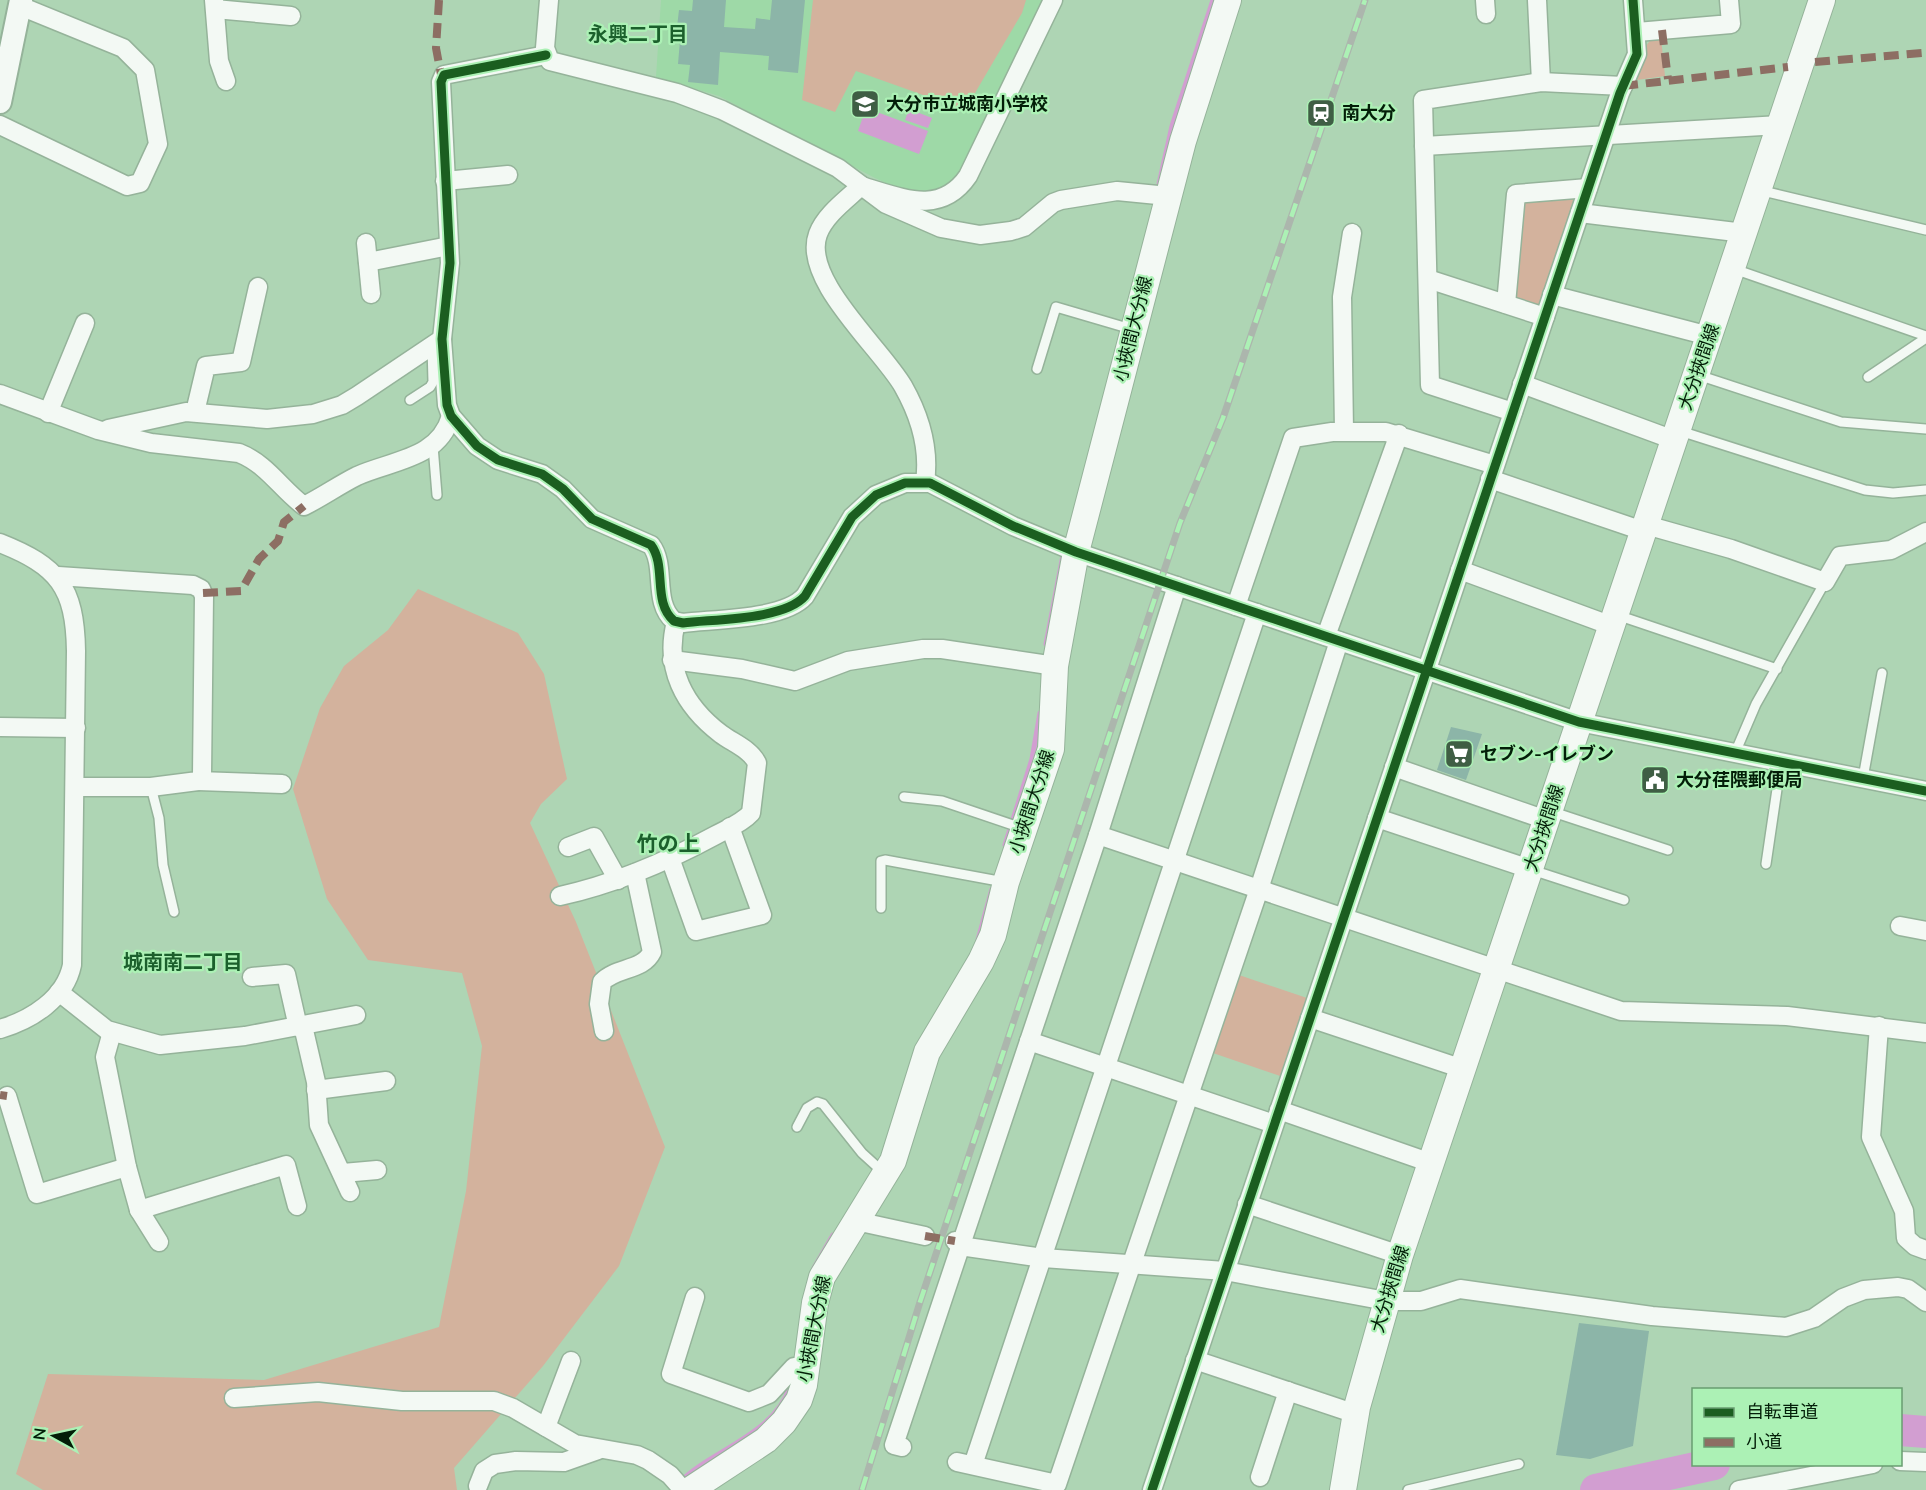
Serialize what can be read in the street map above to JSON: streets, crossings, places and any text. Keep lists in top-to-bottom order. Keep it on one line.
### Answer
{"streets":{"main road":["小挾間大分線","大分挾間線"]},"districts":["永興二丁目","竹の上","城南南二丁目"],"places":{"school or university":["大分市立城南小学校"],"station":["南大分"],"supermarket":["セブン-イレブン"],"public building":["大分荏隈郵便局"]},"legend":["自転車道","小道"],"north":"left"}
